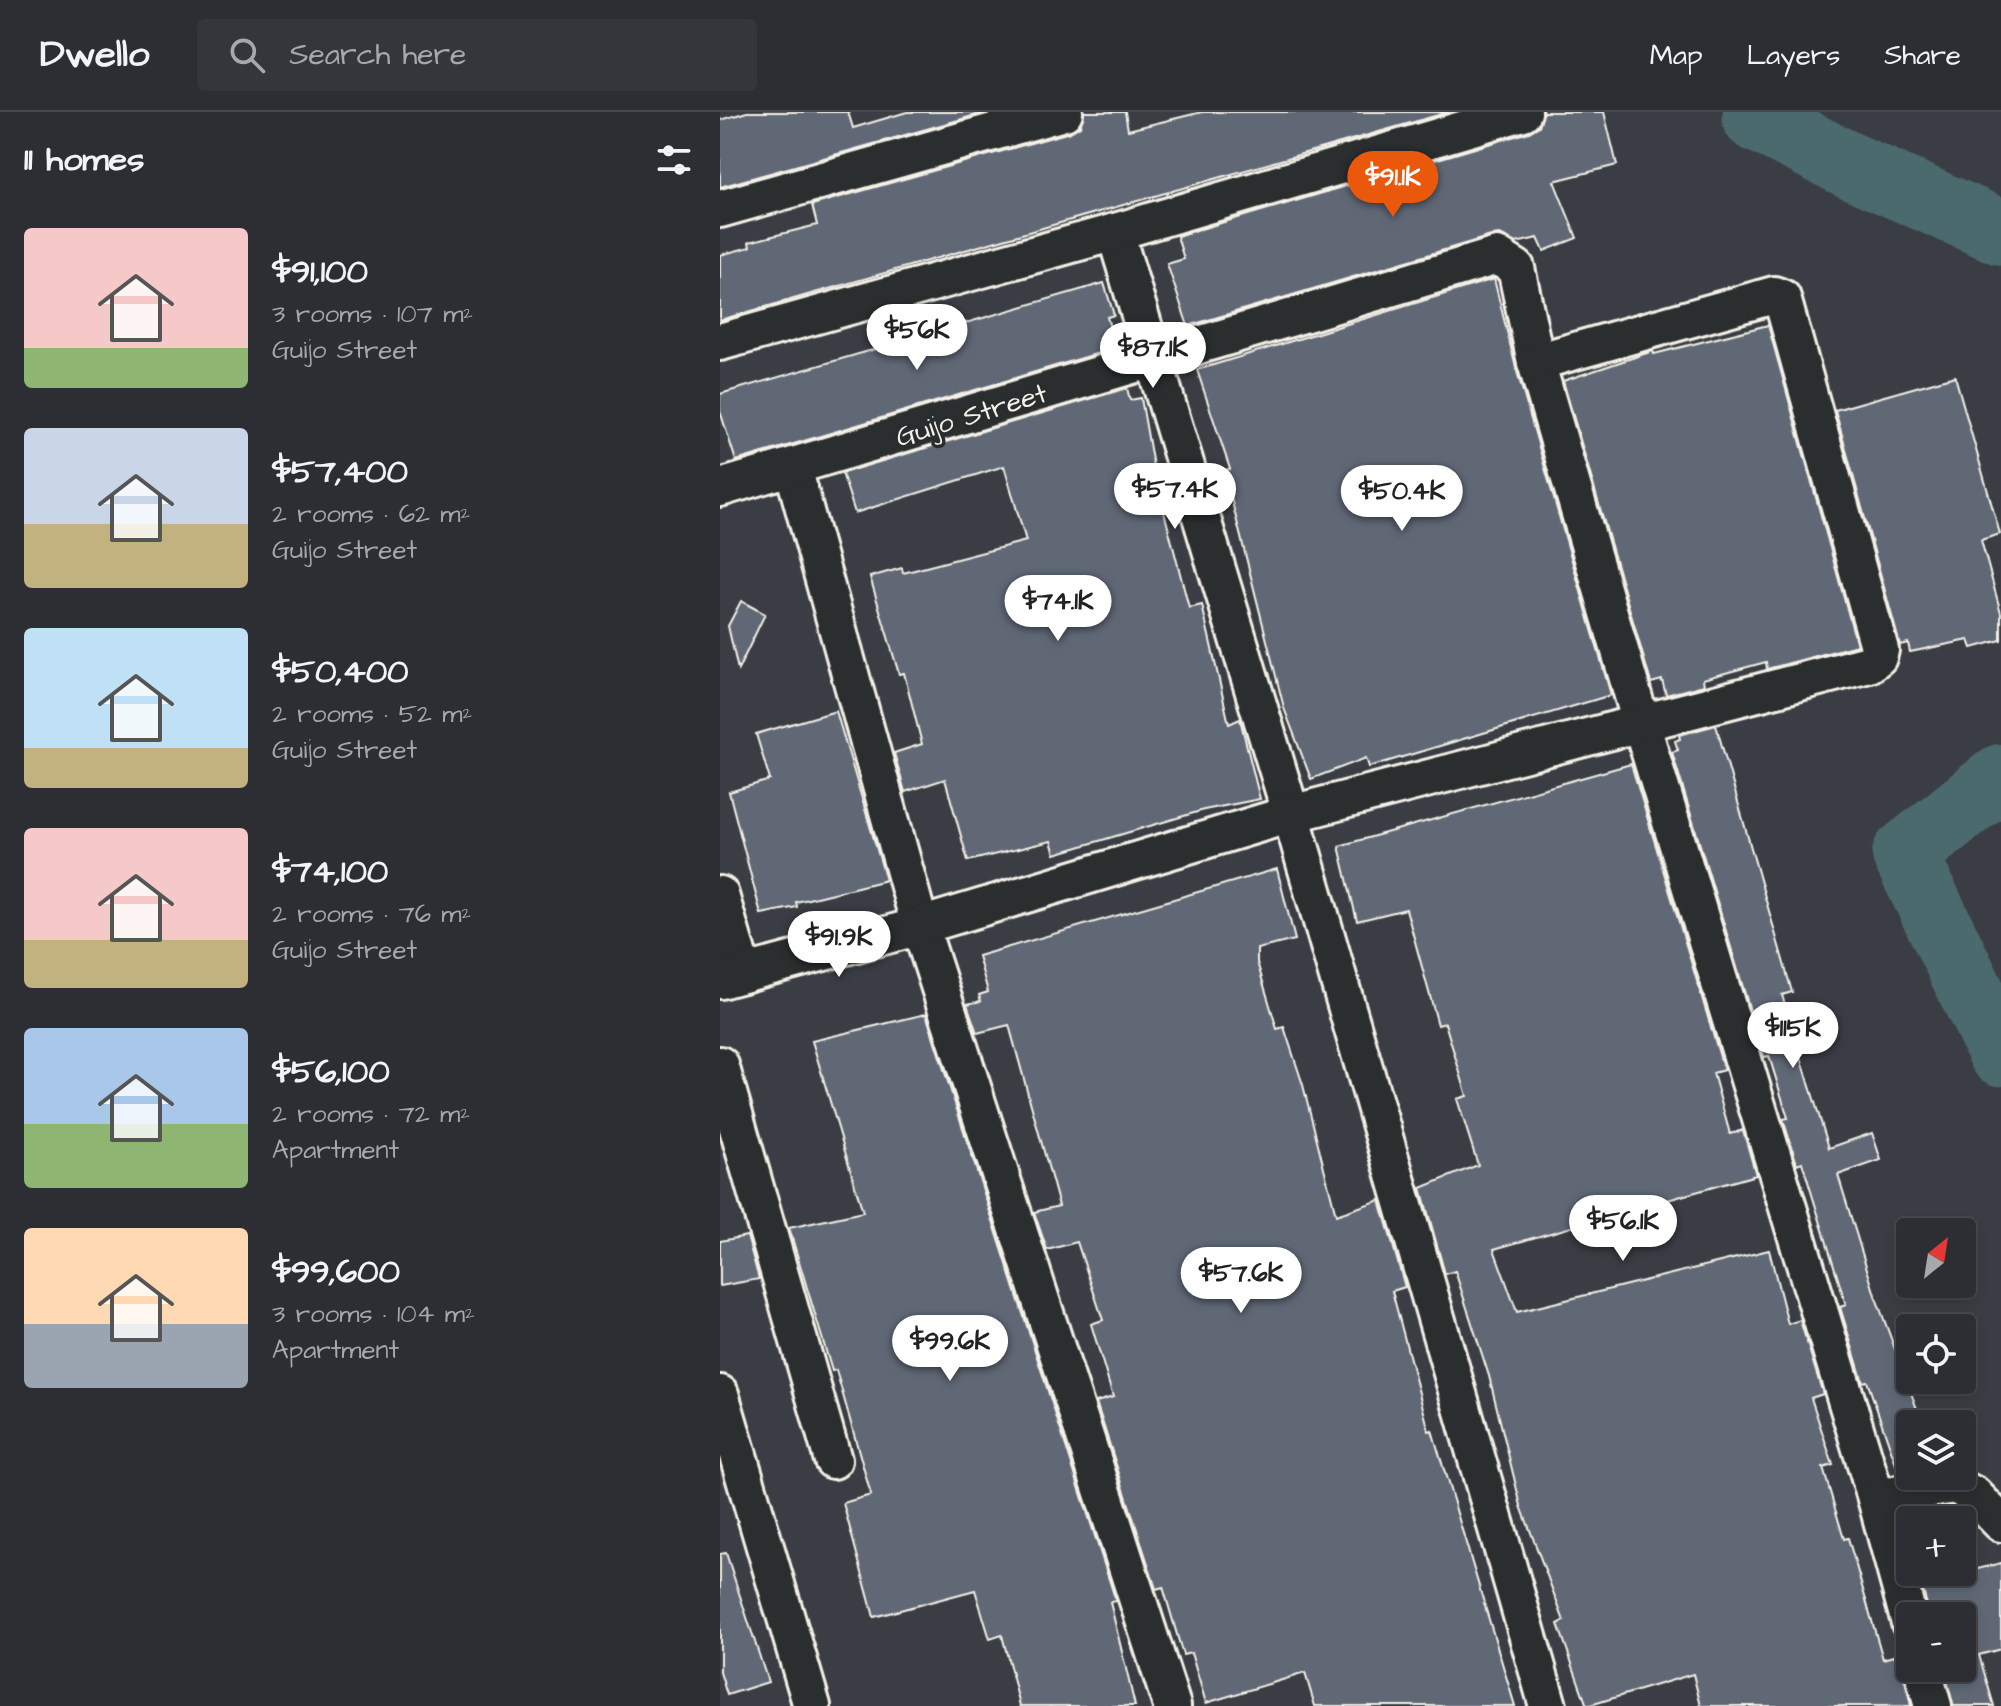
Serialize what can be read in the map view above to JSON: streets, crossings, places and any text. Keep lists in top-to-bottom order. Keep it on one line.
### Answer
{"streets":{"street":["Guijo Street"]},"north":"top right","page":{"header":"Dwello","search":"Search here","nav":["Map","Layers","Share"],"heading":"11 homes","price":["$91.1K","$56K","$87.1K","$57.4K","$50.4K","$74.1K","$91.9K","$115K","$56.1K","$57.6K","$99.6K"],"list":[{"name":"$91,100","note":"3 rooms · 107 m² · Guijo Street"},{"name":"$57,400","note":"2 rooms · 62 m² · Guijo Street"},{"name":"$50,400","note":"2 rooms · 52 m² · Guijo Street"},{"name":"$74,100","note":"2 rooms · 76 m² · Guijo Street"},{"name":"$56,100","note":"2 rooms · 72 m² · Apartment"},{"name":"$99,600","note":"3 rooms · 104 m² · Apartment"}],"map_buttons":["+","−"]}}
